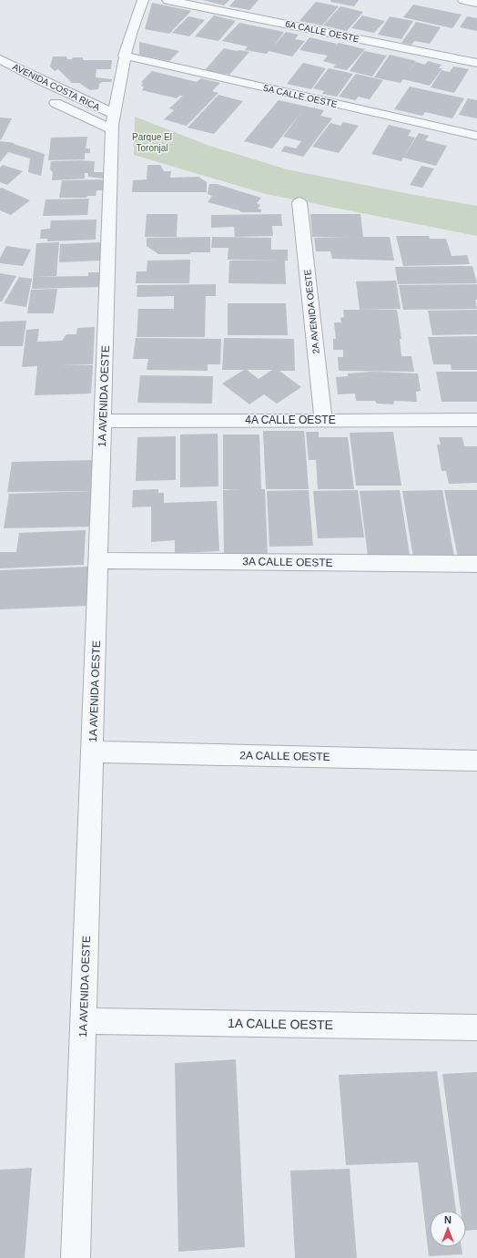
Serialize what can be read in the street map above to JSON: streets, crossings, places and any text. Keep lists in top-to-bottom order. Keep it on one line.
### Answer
{"streets":{"street":["6A CALLE OESTE","AVENIDA COSTA RICA","5A CALLE OESTE","2A AVENIDA OESTE","1A AVENIDA OESTE","4A CALLE OESTE","3A CALLE OESTE","2A CALLE OESTE","1A CALLE OESTE"]},"crossings":[["AVENIDA COSTA RICA","1A AVENIDA OESTE"],["5A CALLE OESTE","1A AVENIDA OESTE"],["2A AVENIDA OESTE","4A CALLE OESTE"],["1A AVENIDA OESTE","4A CALLE OESTE"],["1A AVENIDA OESTE","3A CALLE OESTE"],["1A AVENIDA OESTE","2A CALLE OESTE"],["1A AVENIDA OESTE","1A CALLE OESTE"]],"parks":["Parque El Toronjal"],"north":"top"}
